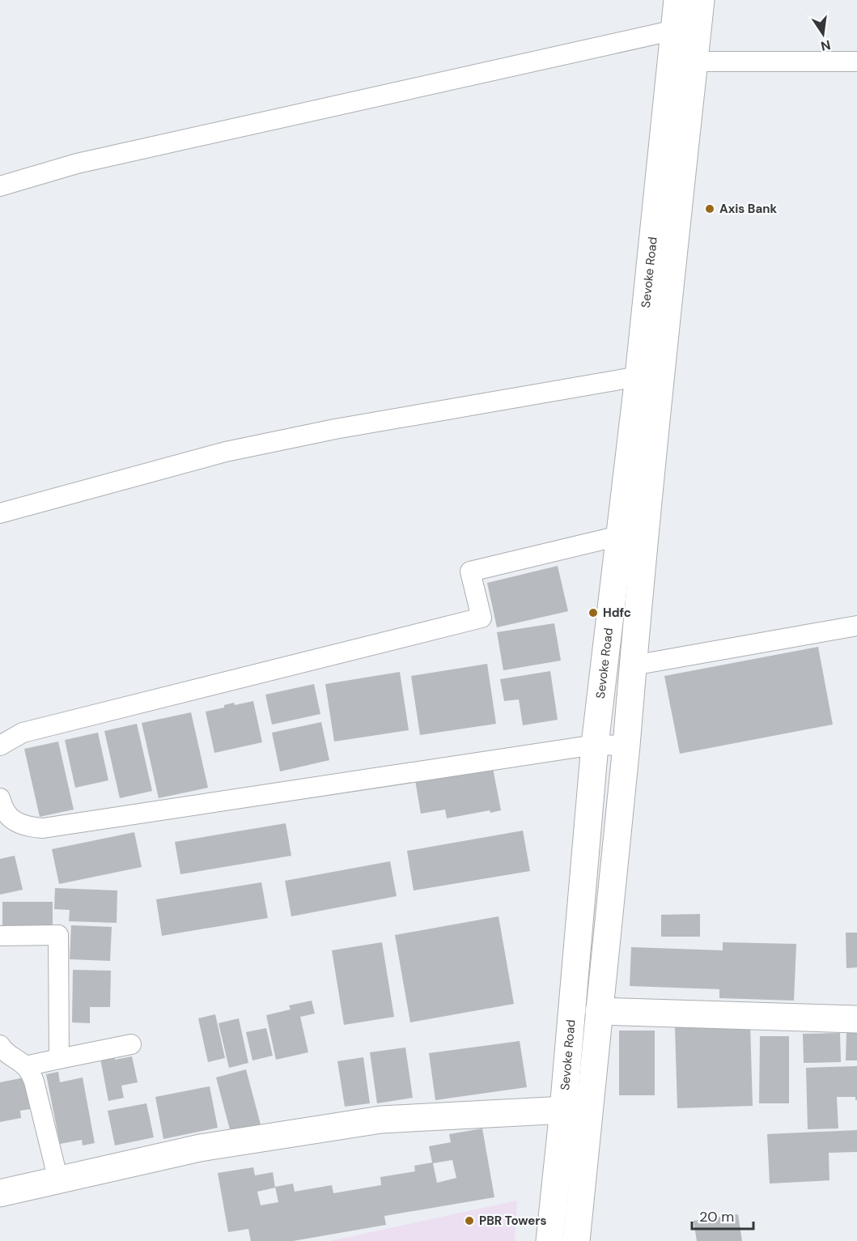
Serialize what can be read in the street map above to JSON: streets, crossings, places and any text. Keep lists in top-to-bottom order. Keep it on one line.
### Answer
{"streets":{"main road":["Sevoke Road"]},"places":["Axis Bank","Hdfc","PBR Towers"],"scale_bar":"20 m","north":"bottom"}
